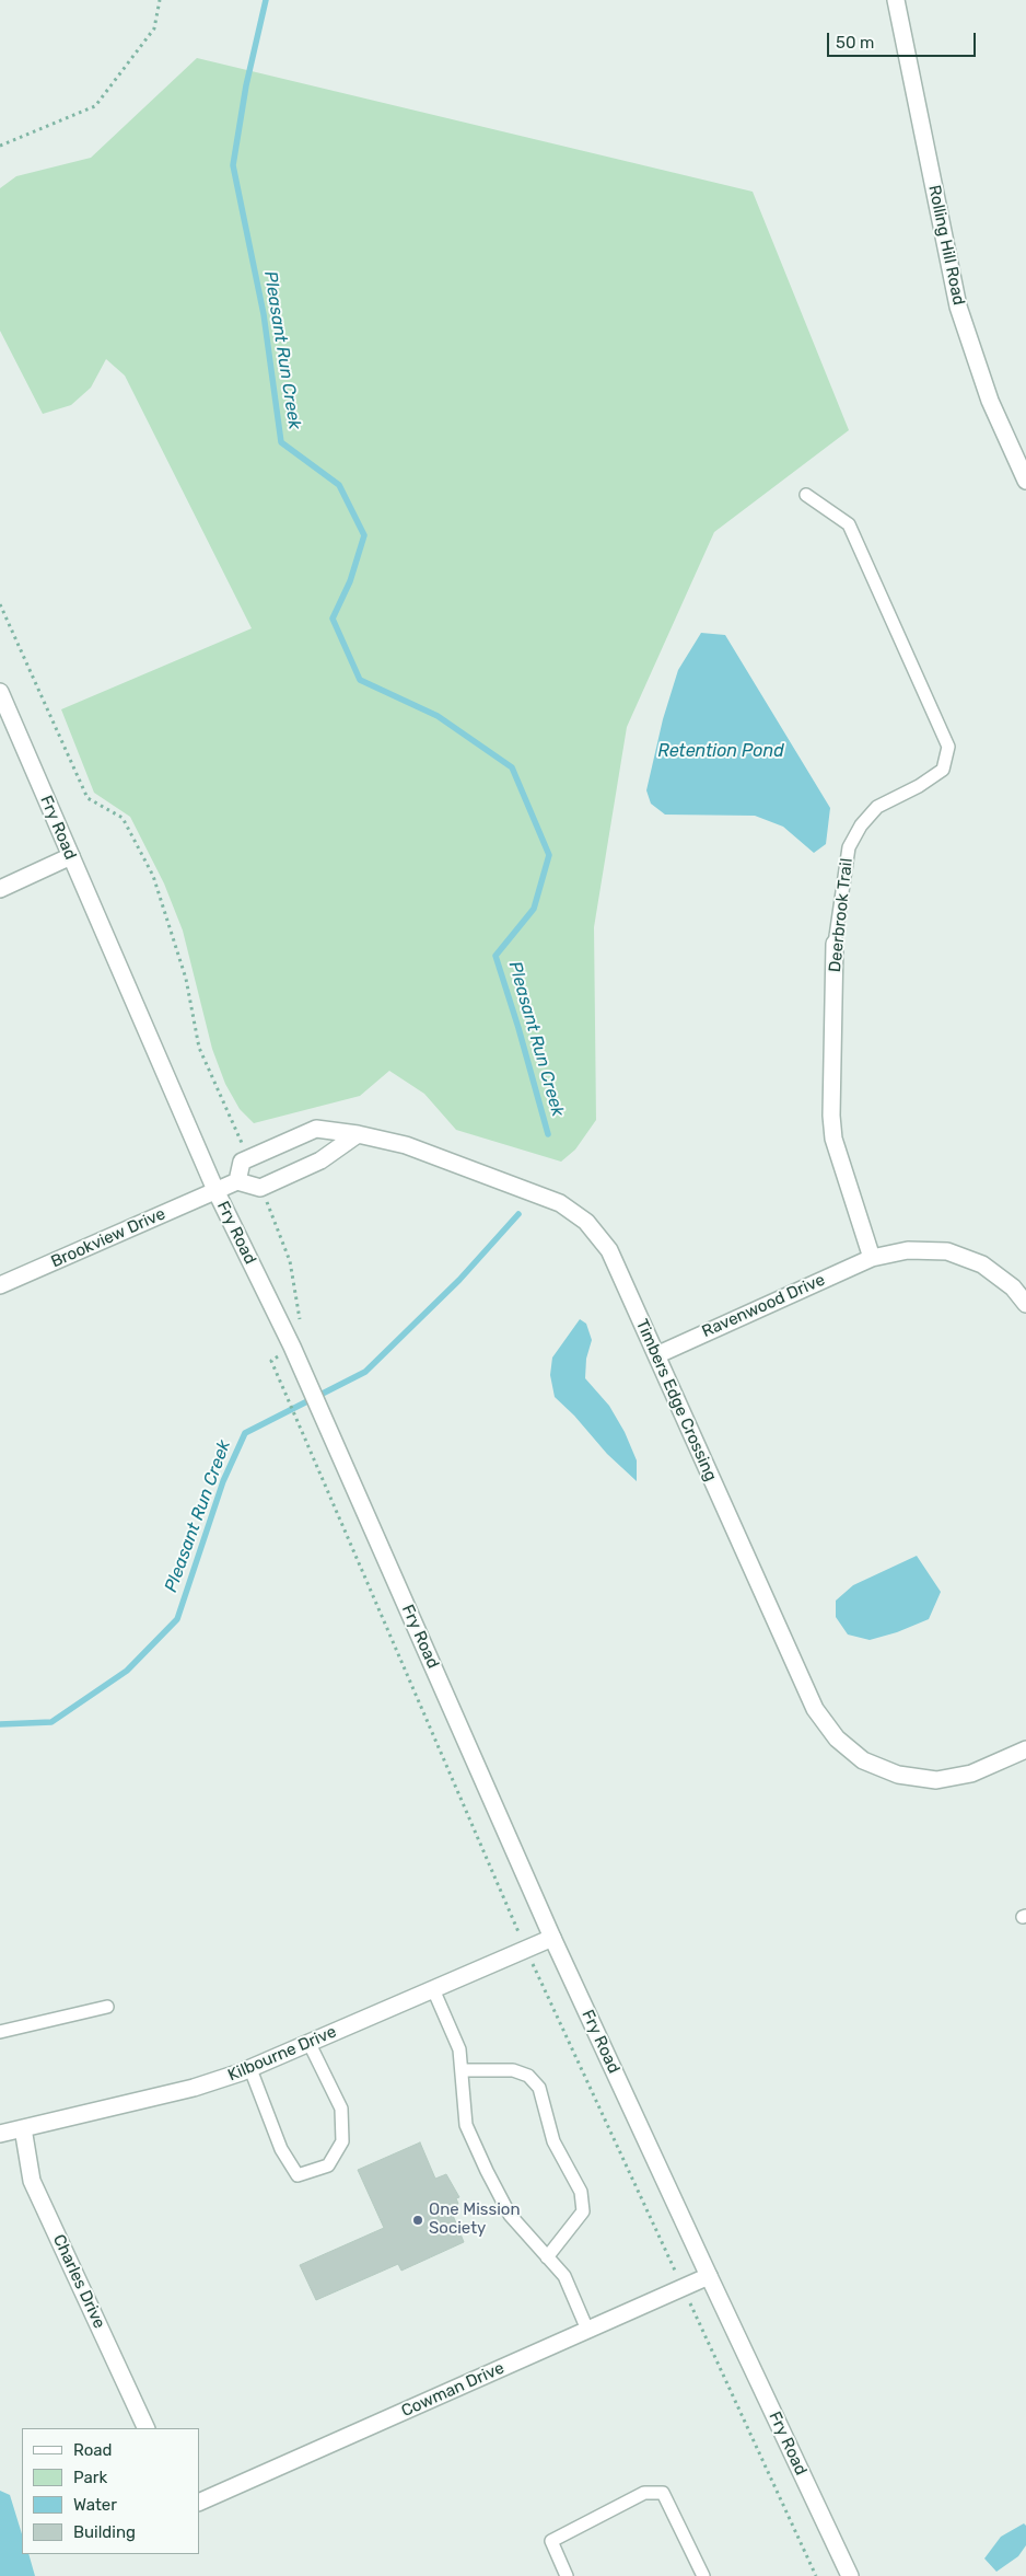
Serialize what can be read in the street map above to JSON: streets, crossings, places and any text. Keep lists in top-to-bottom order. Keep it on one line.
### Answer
{"streets":{"street":["Rolling Hill Road","Fry Road","Deerbrook Trail","Brookview Drive","Ravenwood Drive","Timbers Edge Crossing","Kilbourne Drive","Charles Drive","Cowman Drive"]},"crossings":[["Fry Road","Brookview Drive"],["Fry Road","Kilbourne Drive"],["Fry Road","Cowman Drive"],["Deerbrook Trail","Ravenwood Drive"],["Ravenwood Drive","Timbers Edge Crossing"],["Kilbourne Drive","Charles Drive"]],"water":["Pleasant Run Creek","Retention Pond"],"places":["One Mission Society"],"legend":["Road","Park","Water","Building"],"scale_bar":"50 m"}
